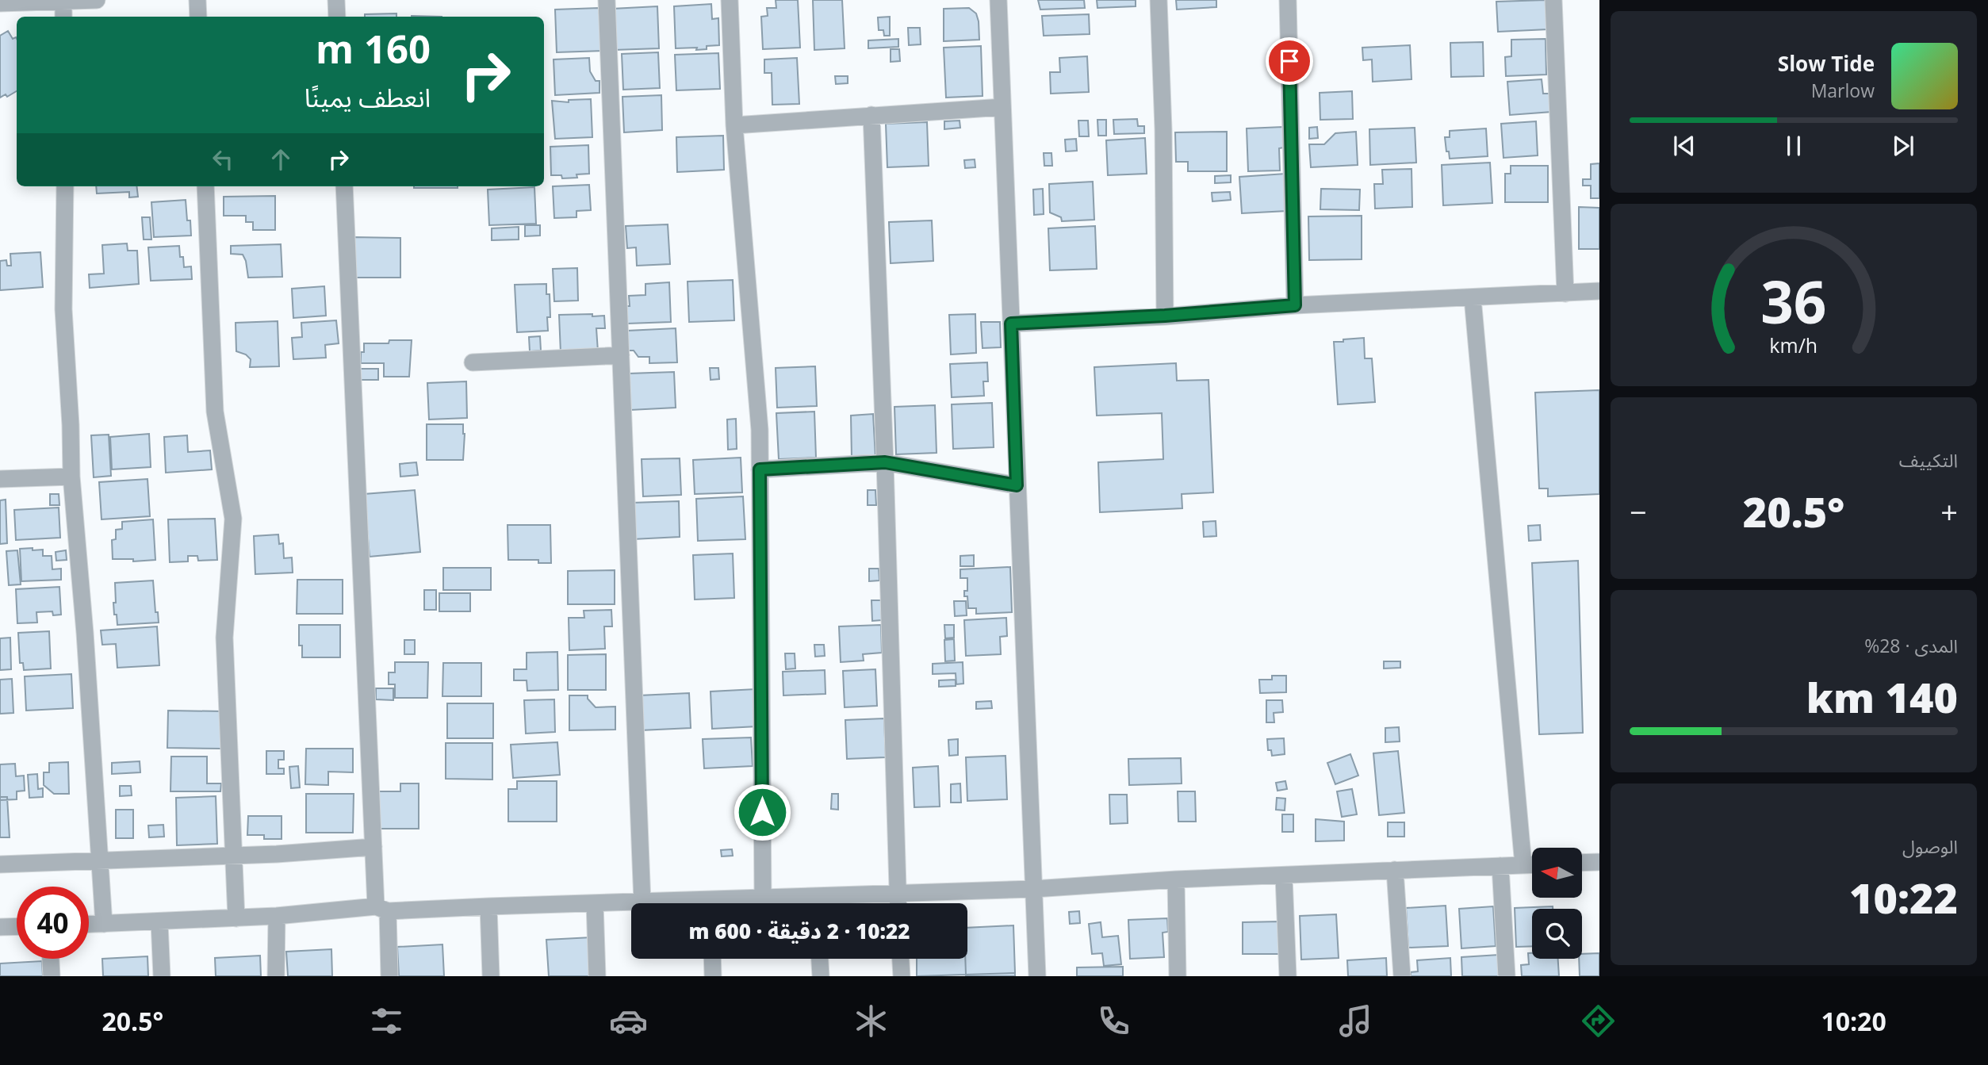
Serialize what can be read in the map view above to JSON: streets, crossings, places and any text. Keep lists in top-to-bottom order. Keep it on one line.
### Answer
{"north":"left","page":{"turn":["160 m","انعطف يمينًا"],"song":["Slow Tide","Marlow"],"tile":["التكييف",["المدى · 28%","140 km"],["الوصول","10:22"]],"heat":["−","20.5°","+"],"limit":"40","trip":"10:22 · 2 دقيقة · 600 m","tabs":["10:20","20.5°"],"gauge":["36","km/h"]}}
